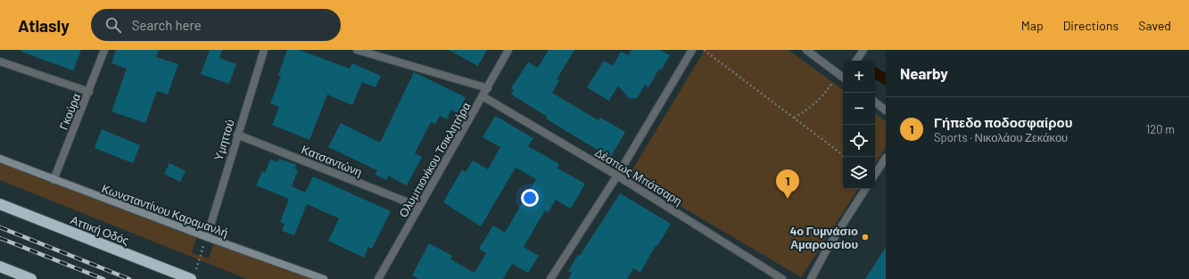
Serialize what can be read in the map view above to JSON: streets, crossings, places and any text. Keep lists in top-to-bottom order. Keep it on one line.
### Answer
{"streets":{"highway":["Αττική Οδός"],"street":["Γκούρα","Υμηττού","Ολυμπιονίκου Τσικλητήρα","Κατσαντώνη","Δέσπως Μπότσαρη","Κωνσταντίνου Καραμανλή"]},"crossings":[["Γκούρα","Κωνσταντίνου Καραμανλή"],["Υμηττού","Κατσαντώνη"],["Υμηττού","Κωνσταντίνου Καραμανλή"],["Ολυμπιονίκου Τσικλητήρα","Κατσαντώνη"],["Ολυμπιονίκου Τσικλητήρα","Δέσπως Μπότσαρη"]],"places":["4ο Γυμνάσιο Αμαρουσίου"],"page":{"header":"Atlasly","search":"Search here","nav":["Map","Directions","Saved"],"heading":"Nearby","map_buttons":["+","−"],"list":[{"mark":"1","name":"Γήπεδο ποδοσφαίρου","note":"Sports · Νικολάου Ζεκάκου","value":"120 m"}],"pins":"1"}}
